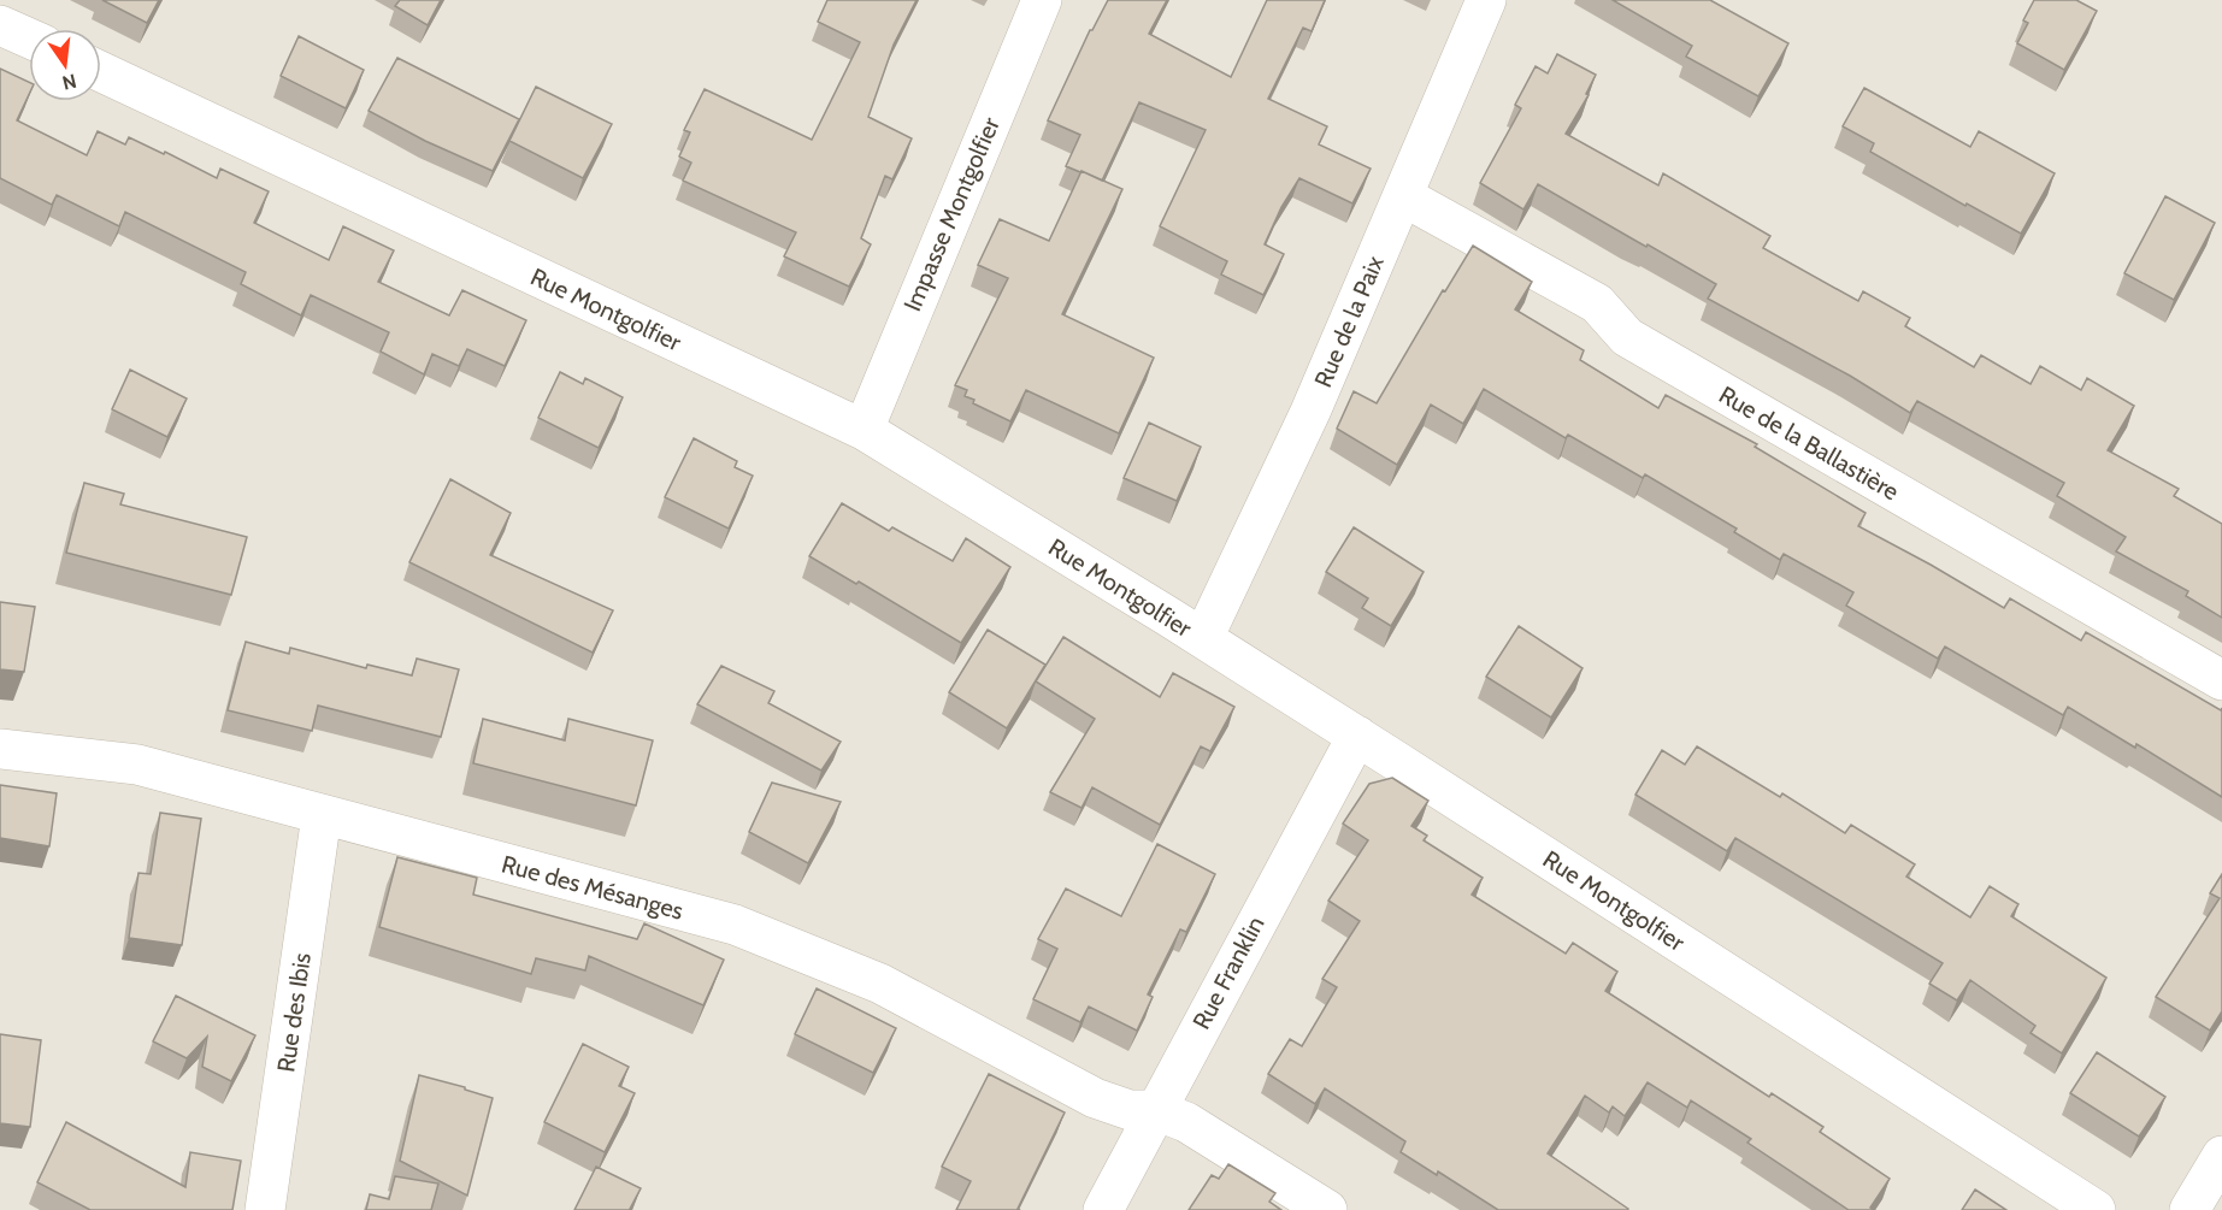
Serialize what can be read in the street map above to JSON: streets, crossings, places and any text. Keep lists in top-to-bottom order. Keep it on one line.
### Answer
{"streets":{"street":["Impasse Montgolfier","Rue Montgolfier","Rue de la Paix","Rue de la Ballastière","Rue des Mésanges","Rue Franklin","Rue des Ibis"]},"crossings":[["Impasse Montgolfier","Rue Montgolfier"],["Rue Montgolfier","Rue de la Paix"],["Rue Montgolfier","Rue Franklin"],["Rue de la Paix","Rue de la Ballastière"],["Rue des Mésanges","Rue Franklin"],["Rue des Mésanges","Rue des Ibis"]],"north":"bottom"}
